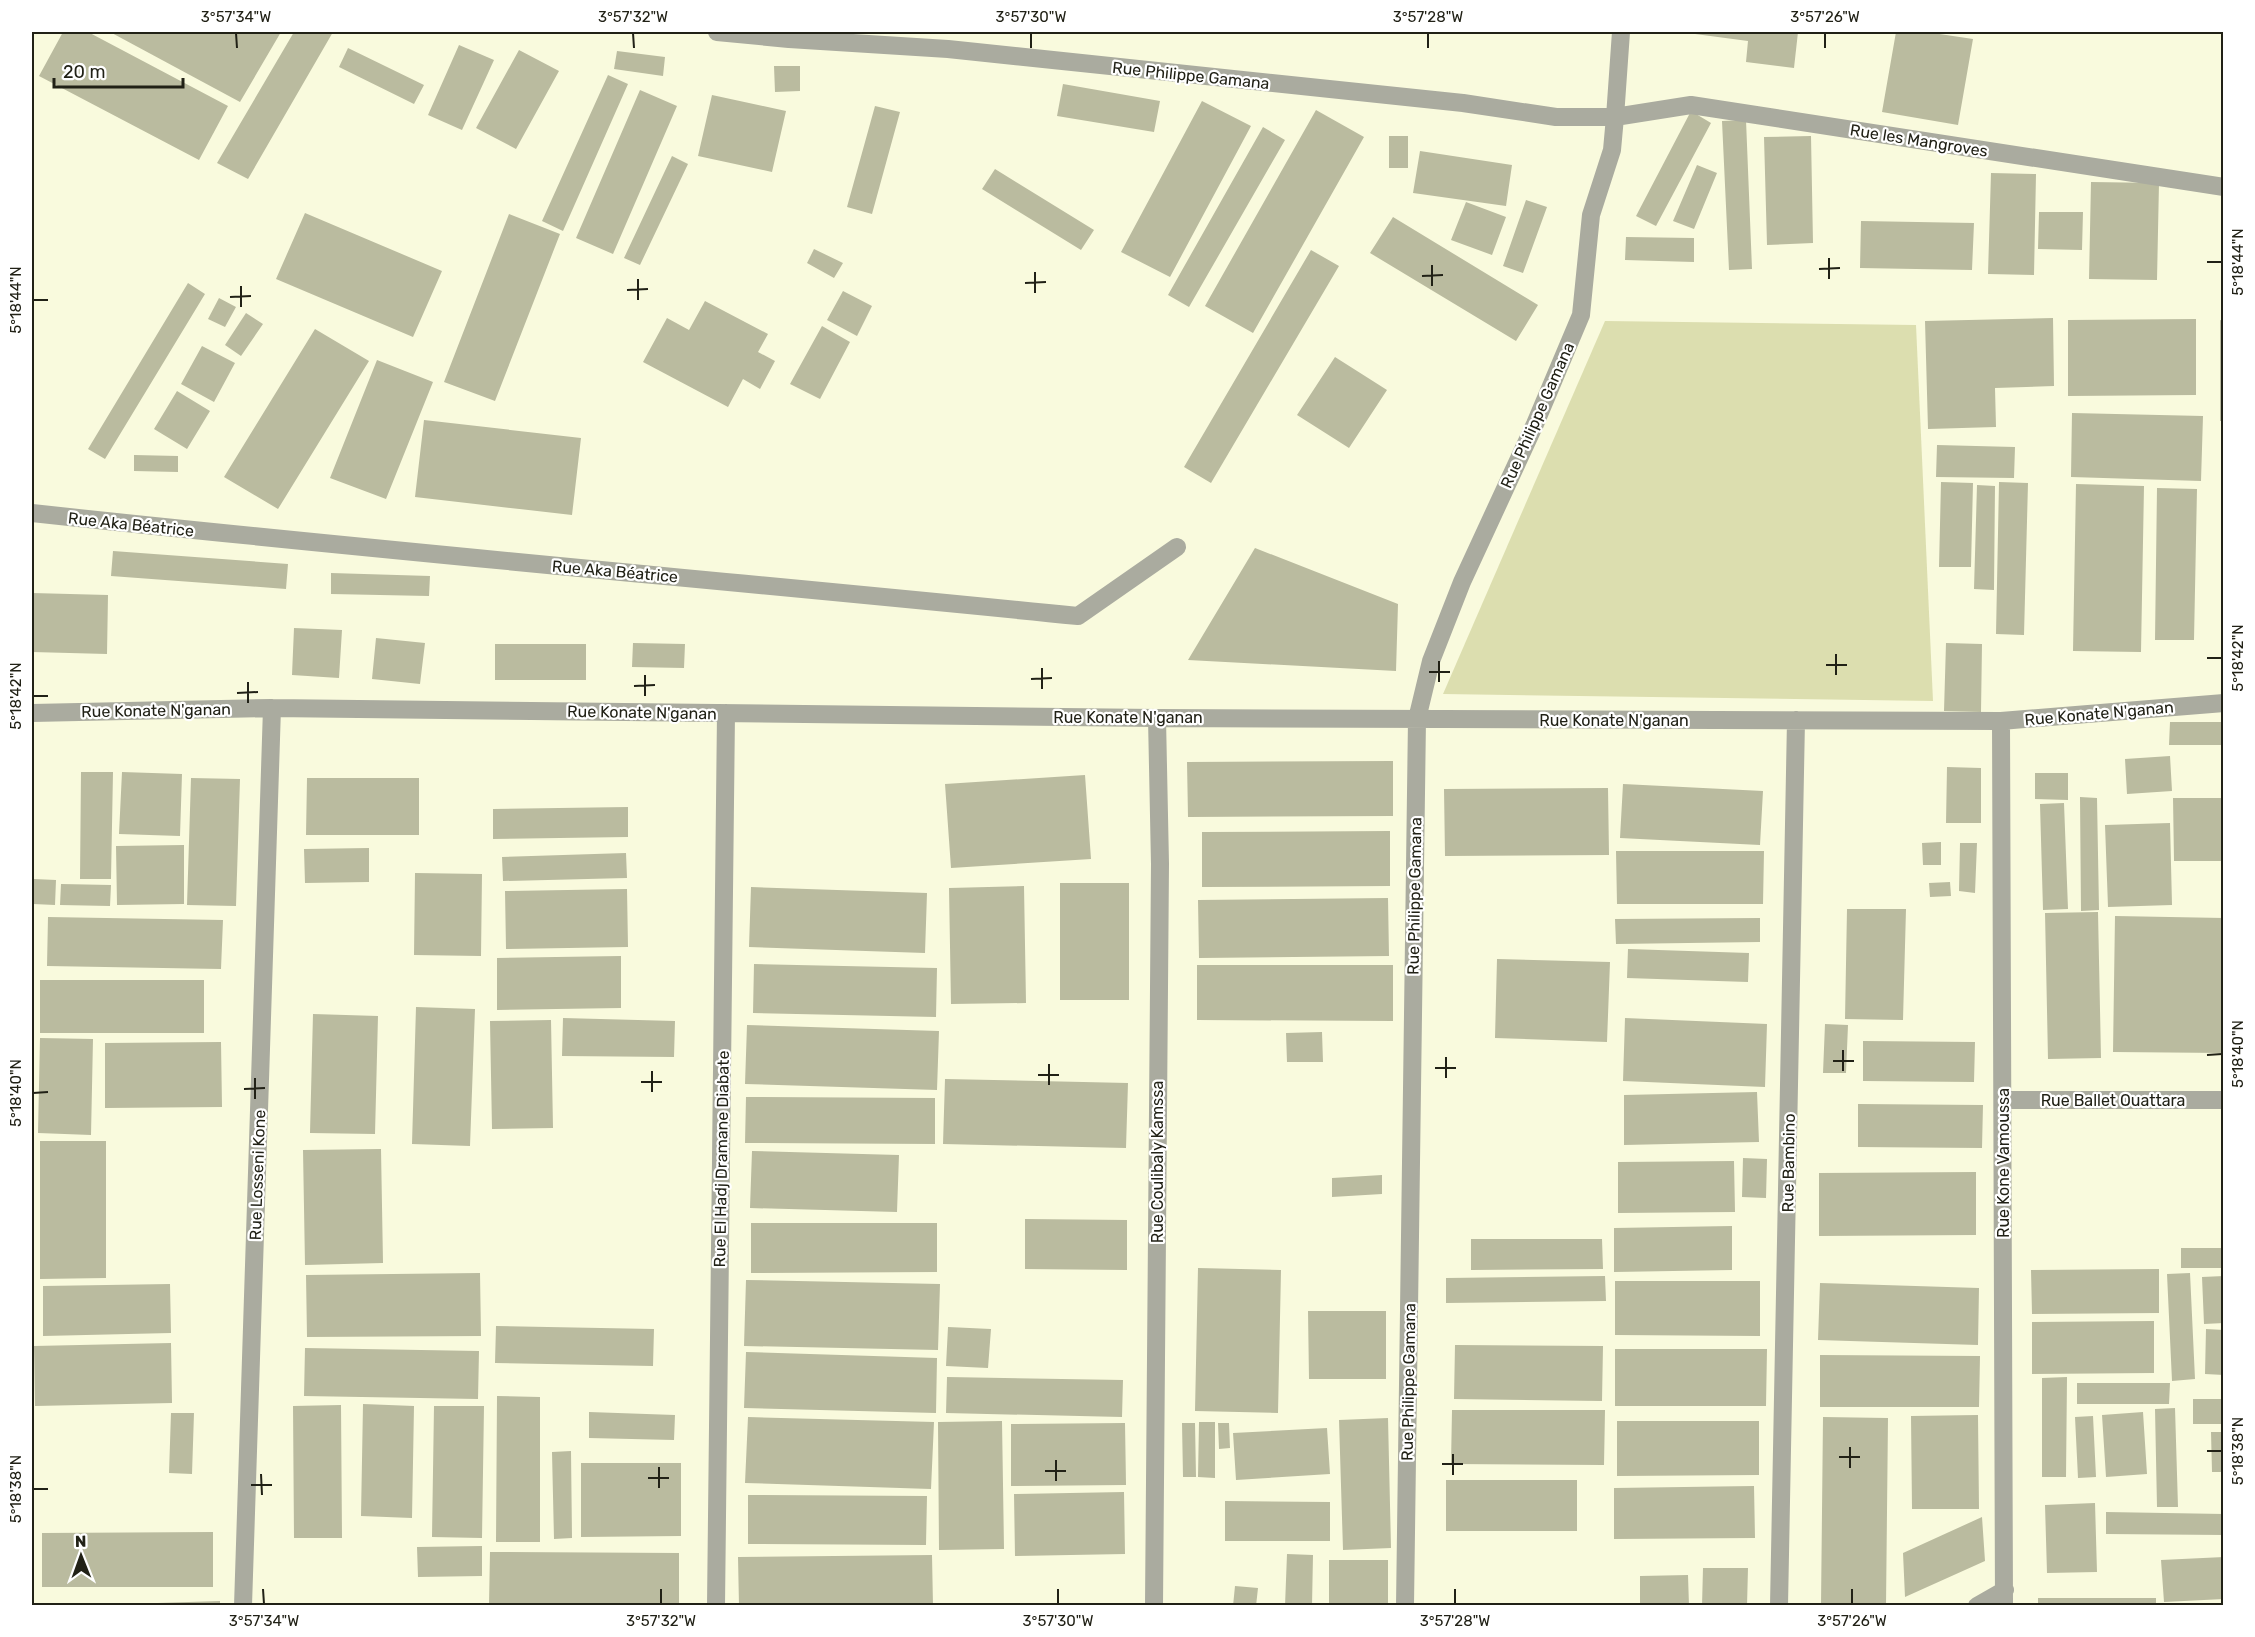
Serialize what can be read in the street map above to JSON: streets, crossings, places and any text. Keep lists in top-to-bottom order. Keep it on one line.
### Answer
{"streets":{"street":["Rue Philippe Gamana","Rue les Mangroves","Rue Aka Béatrice","Rue Konate N'ganan","Rue Ballet Ouattara","Rue El Hadj Dramane Diabate","Rue Coulibaly Kamssa","Rue Bambino","Rue Kone Vamoussa","Rue Losseni Kone"]},"crossings":[["Rue Philippe Gamana","Rue les Mangroves"],["Rue Philippe Gamana","Rue Konate N'ganan"],["Rue Konate N'ganan","Rue El Hadj Dramane Diabate"],["Rue Konate N'ganan","Rue Coulibaly Kamssa"],["Rue Konate N'ganan","Rue Bambino"],["Rue Konate N'ganan","Rue Kone Vamoussa"],["Rue Konate N'ganan","Rue Losseni Kone"],["Rue Ballet Ouattara","Rue Kone Vamoussa"]],"scale_bar":"20 m","north":"top","coordinates":["3°57'34\"W","3°57'32\"W","3°57'30\"W","3°57'28\"W","3°57'26\"W","5°18'44\"N","5°18'42\"N","5°18'40\"N","5°18'38\"N"]}
